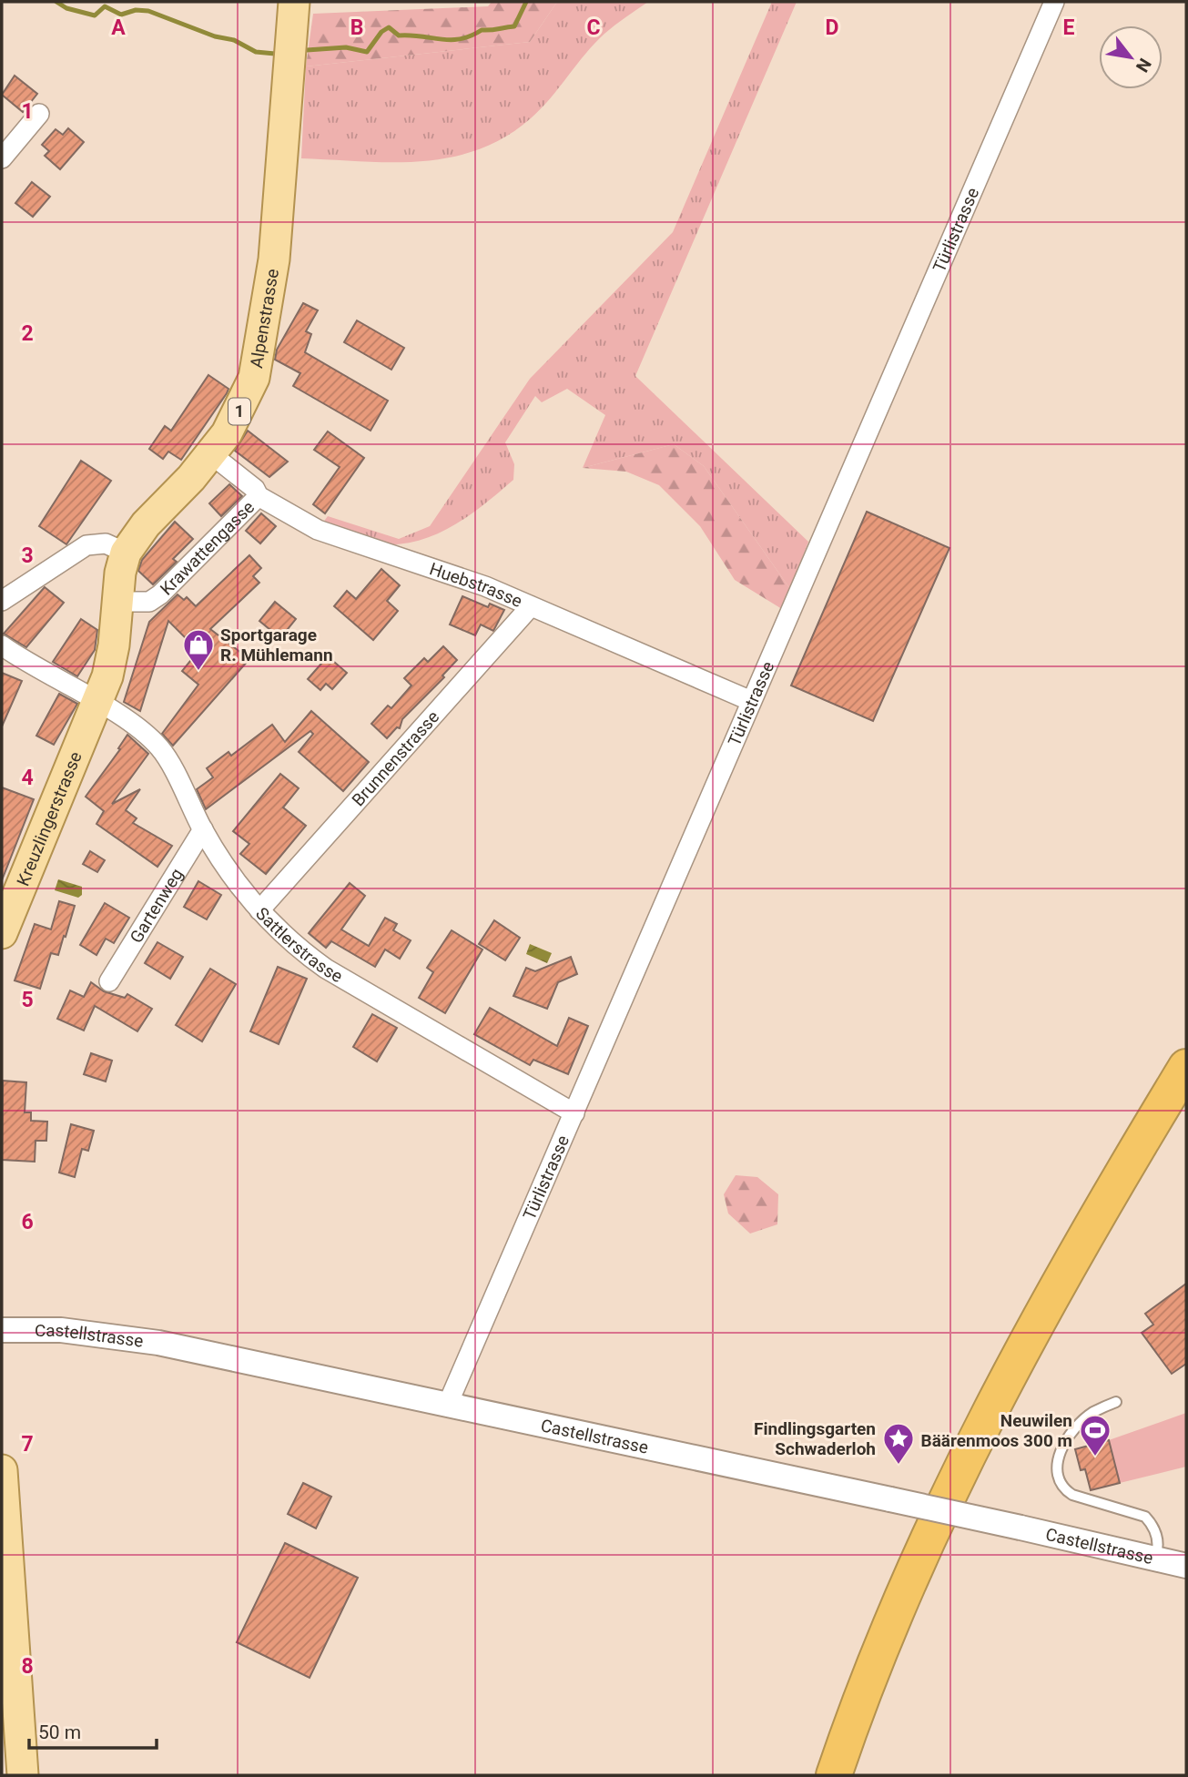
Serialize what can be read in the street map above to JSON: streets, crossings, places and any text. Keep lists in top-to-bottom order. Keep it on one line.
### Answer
{"streets":{"main road":["Alpenstrasse","1","Kreuzlingerstrasse"],"street":["Türlistrasse","Krawattengasse","Huebstrasse","Brunnenstrasse","Gartenweg","Sattlerstrasse","Castellstrasse"]},"crossings":[["Türlistrasse","Huebstrasse"],["Türlistrasse","Sattlerstrasse"],["Türlistrasse","Castellstrasse"],["Alpenstrasse","Krawattengasse"],["Alpenstrasse","Huebstrasse"],["Alpenstrasse","Kreuzlingerstrasse"],["Alpenstrasse","Sattlerstrasse"],["Krawattengasse","Huebstrasse"],["Huebstrasse","Brunnenstrasse"],["Brunnenstrasse","Sattlerstrasse"],["Kreuzlingerstrasse","Sattlerstrasse"],["Gartenweg","Sattlerstrasse"]],"places":{"shop":["Sportgarage R. Mühlemann"],"sports":["Neuwilen Bäärenmoos 300 m"],"place":["Findlingsgarten Schwaderloh"]},"scale_bar":"50 m","north":"bottom right","grid":{"columns":["A","B","C","D","E"],"rows":["1","2","3","4","5","6","7","8"]}}
